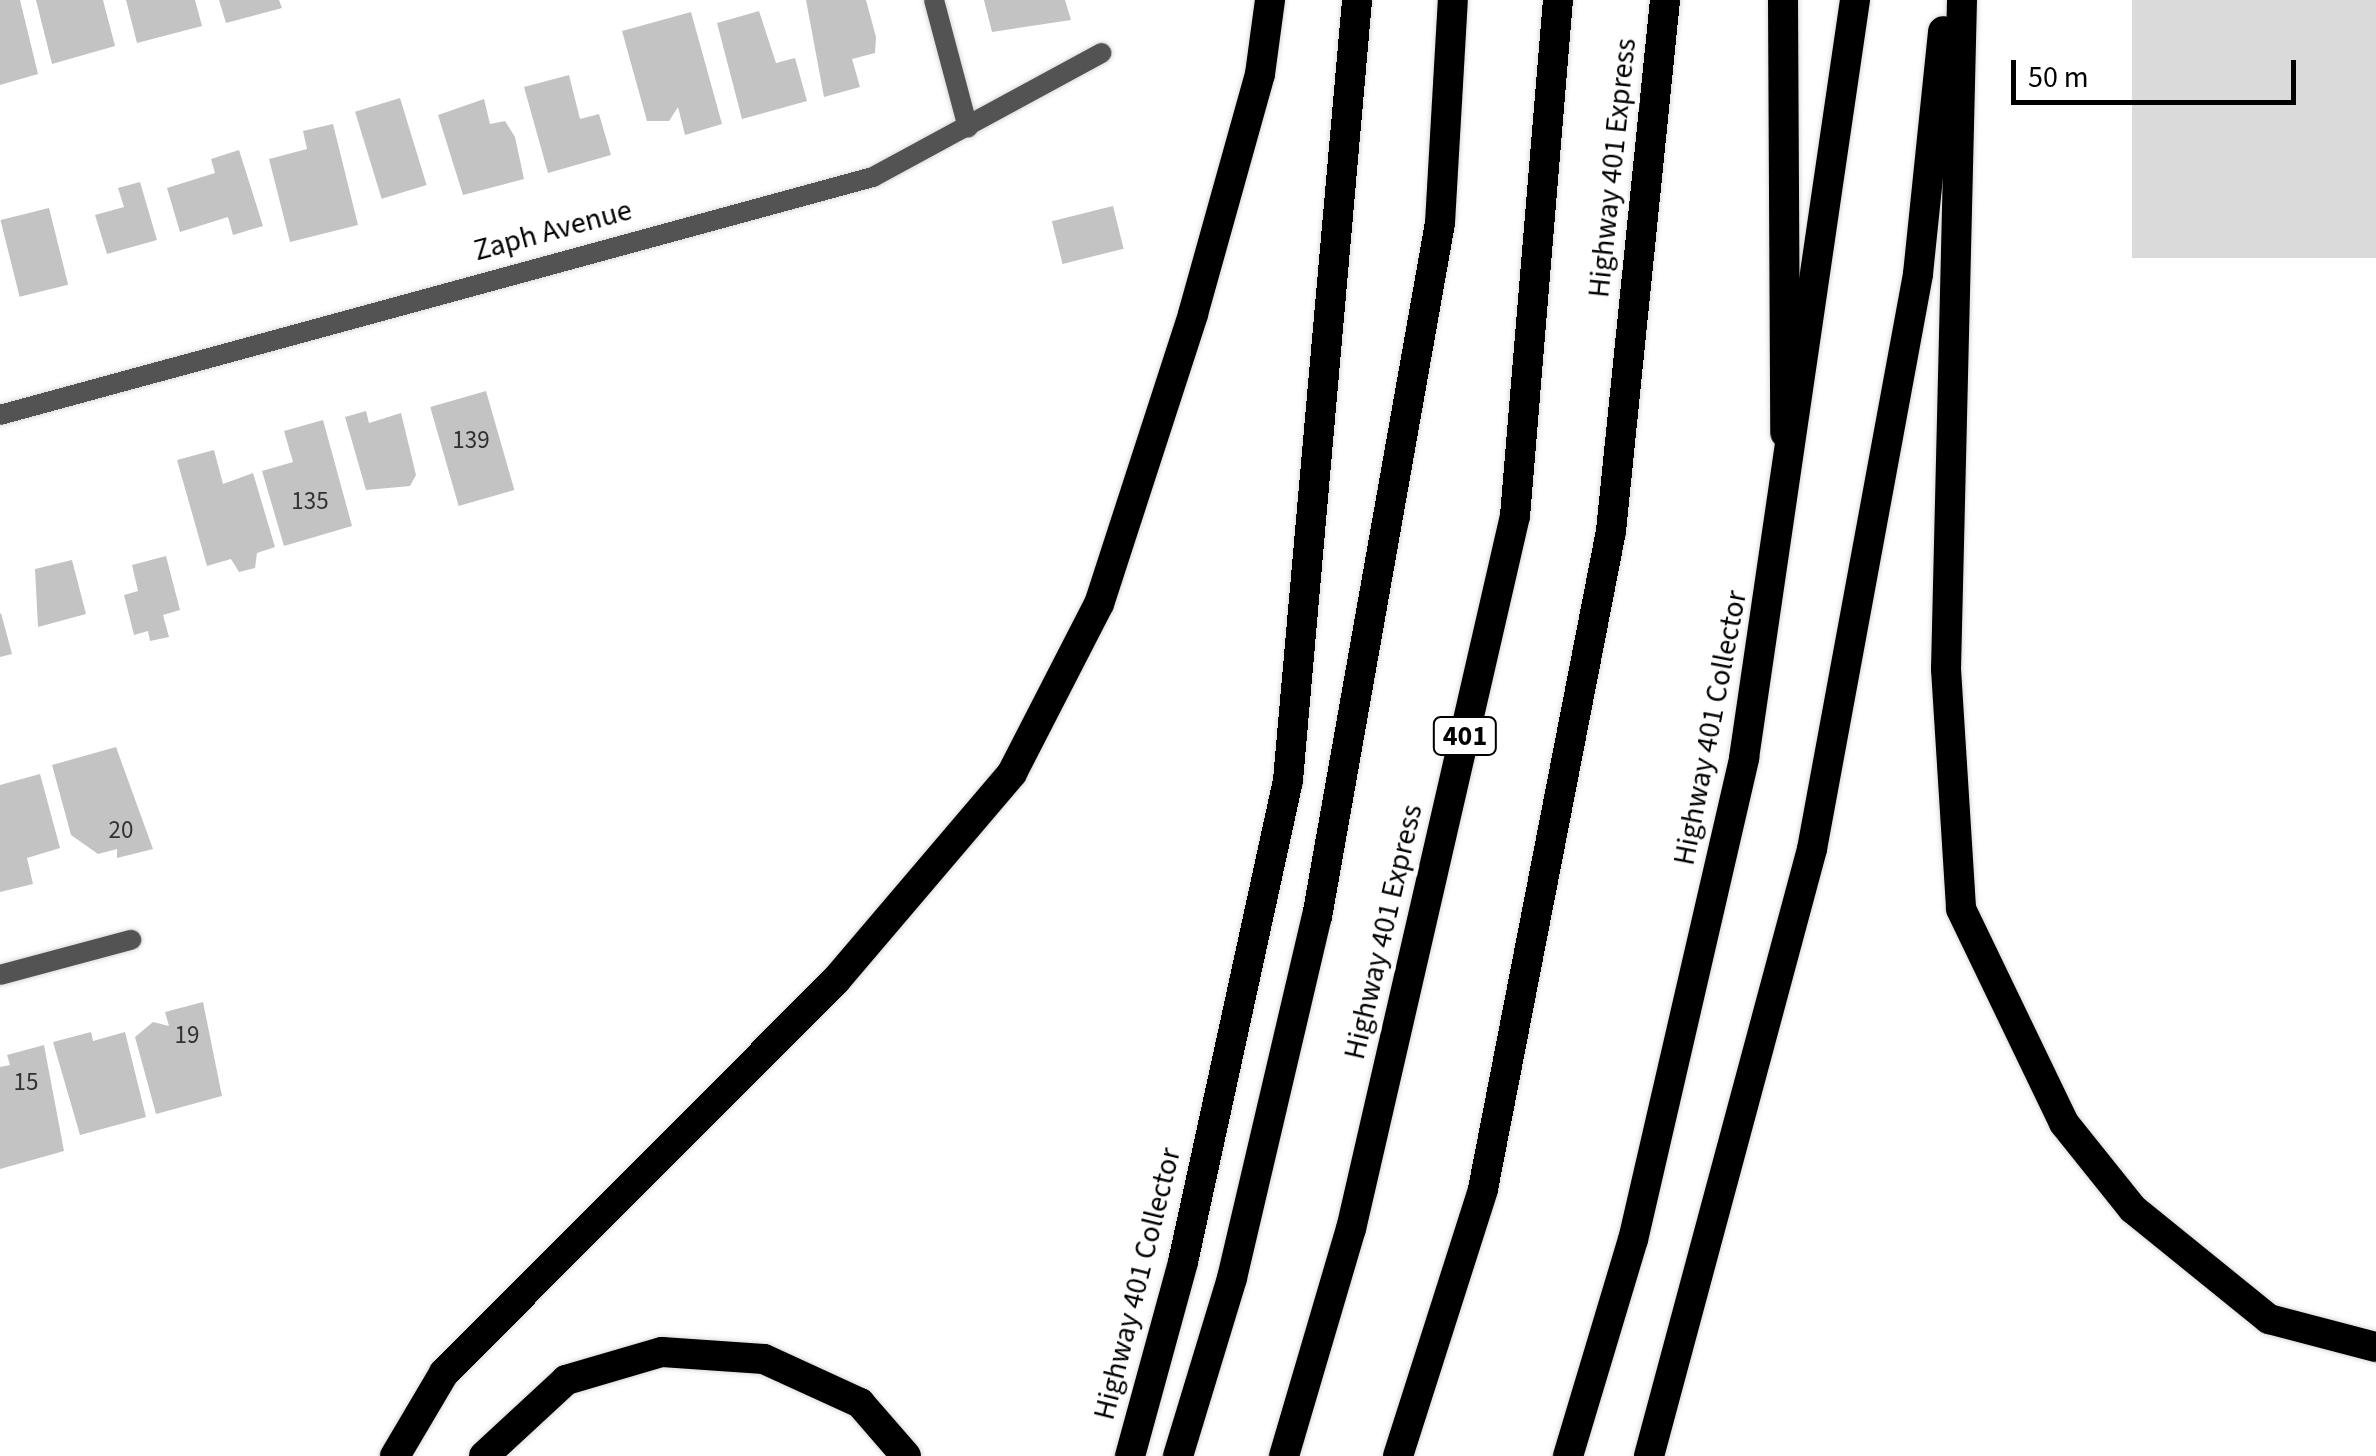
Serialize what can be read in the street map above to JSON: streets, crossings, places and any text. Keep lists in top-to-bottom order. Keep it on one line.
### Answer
{"streets":{"highway":["Highway 401 Express","Highway 401 Collector","401"],"street":["Zaph Avenue"]},"house_numbers":["139","135","20","19","15"],"scale_bar":"50 m"}
